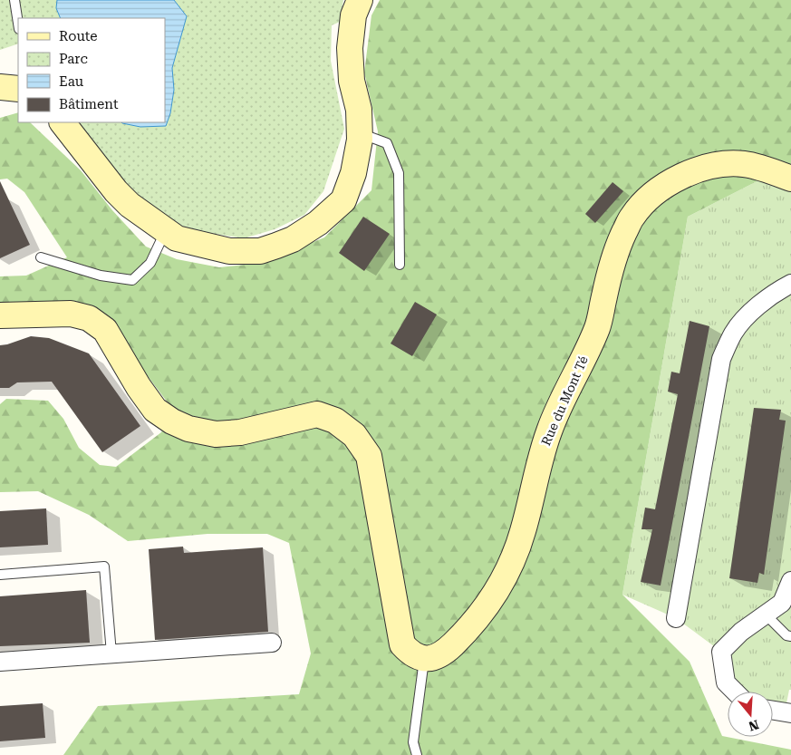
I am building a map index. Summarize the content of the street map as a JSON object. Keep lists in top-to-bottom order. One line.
{"streets":{"street":["Rue du Mont Té"]},"legend":["Route","Parc","Eau","Bâtiment"],"north":"bottom"}
